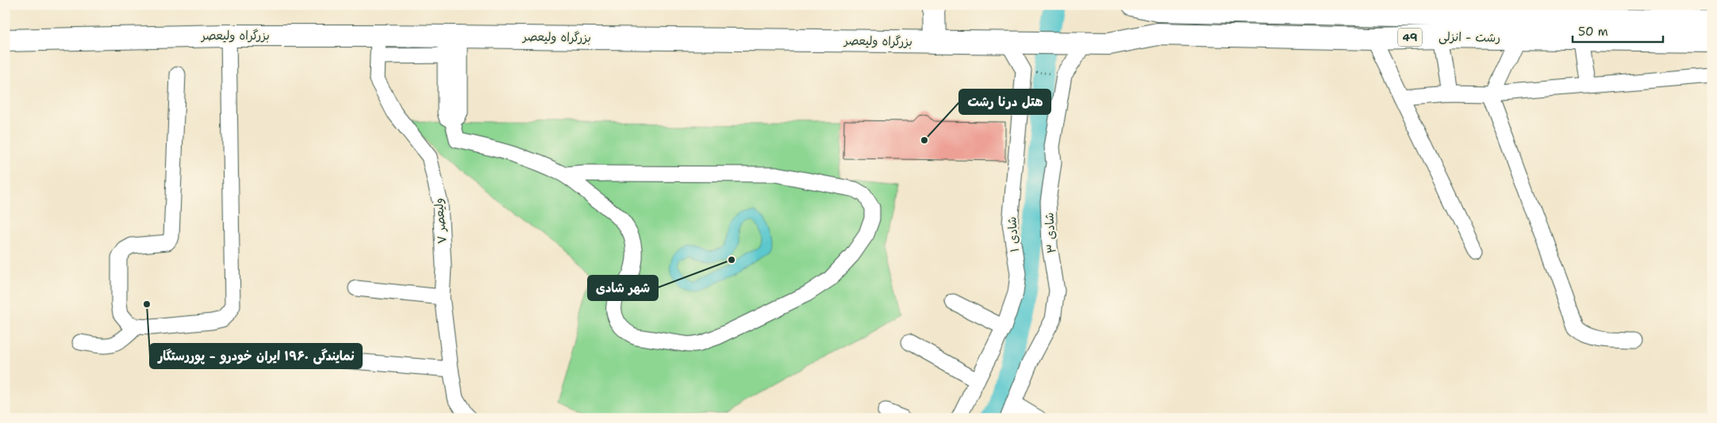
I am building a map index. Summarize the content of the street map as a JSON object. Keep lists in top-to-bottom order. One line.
{"streets":{"highway":["بزرگراه ولیعصر","49","رشت - انزلی"],"street":["ولیعصر ۷","شادی ۳","شادی ۱"]},"crossings":[["بزرگراه ولیعصر","رشت - انزلی"],["بزرگراه ولیعصر","ولیعصر ۷"],["بزرگراه ولیعصر","شادی ۳"]],"places":["هتل درنا رشت","شهر شادی","نمایندگی ۱۹۶۰ ایران خودرو - پوررستگار"],"scale_bar":"50 m"}
